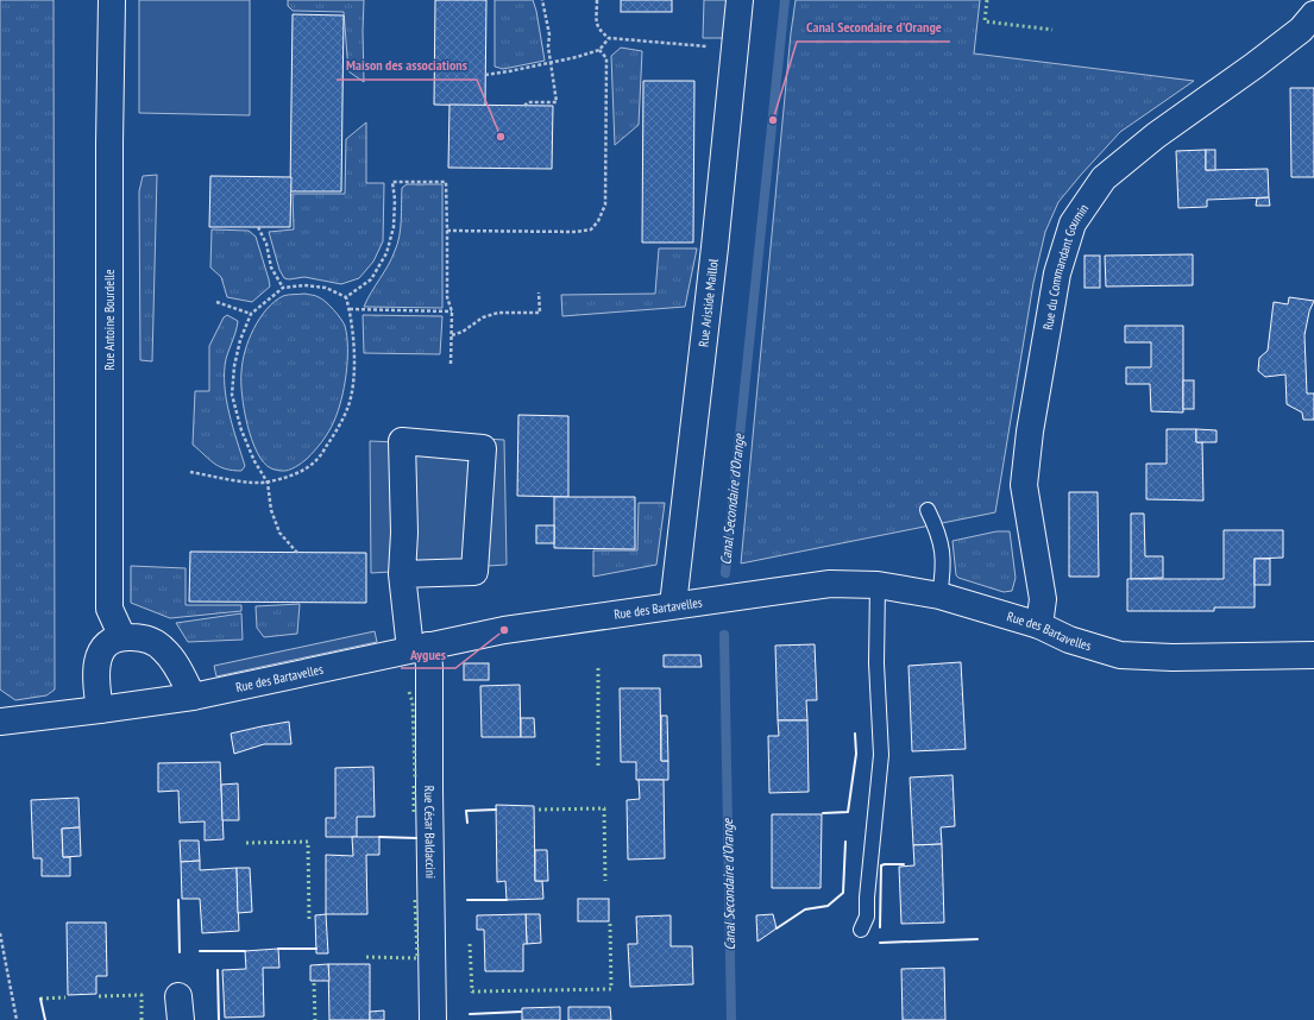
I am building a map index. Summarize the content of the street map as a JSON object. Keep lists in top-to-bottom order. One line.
{"streets":{"street":["Rue du Commandant Goumin","Rue Aristide Maillol","Rue Antoine Bourdelle","Rue des Bartavelles","Rue César Baldaccini"]},"crossings":[["Rue du Commandant Goumin","Rue des Bartavelles"],["Rue Aristide Maillol","Rue des Bartavelles"],["Rue des Bartavelles","Rue César Baldaccini"]],"water":["Canal Secondaire d'Orange"],"places":["Canal Secondaire d'Orange","Maison des associations","Aygues"]}
